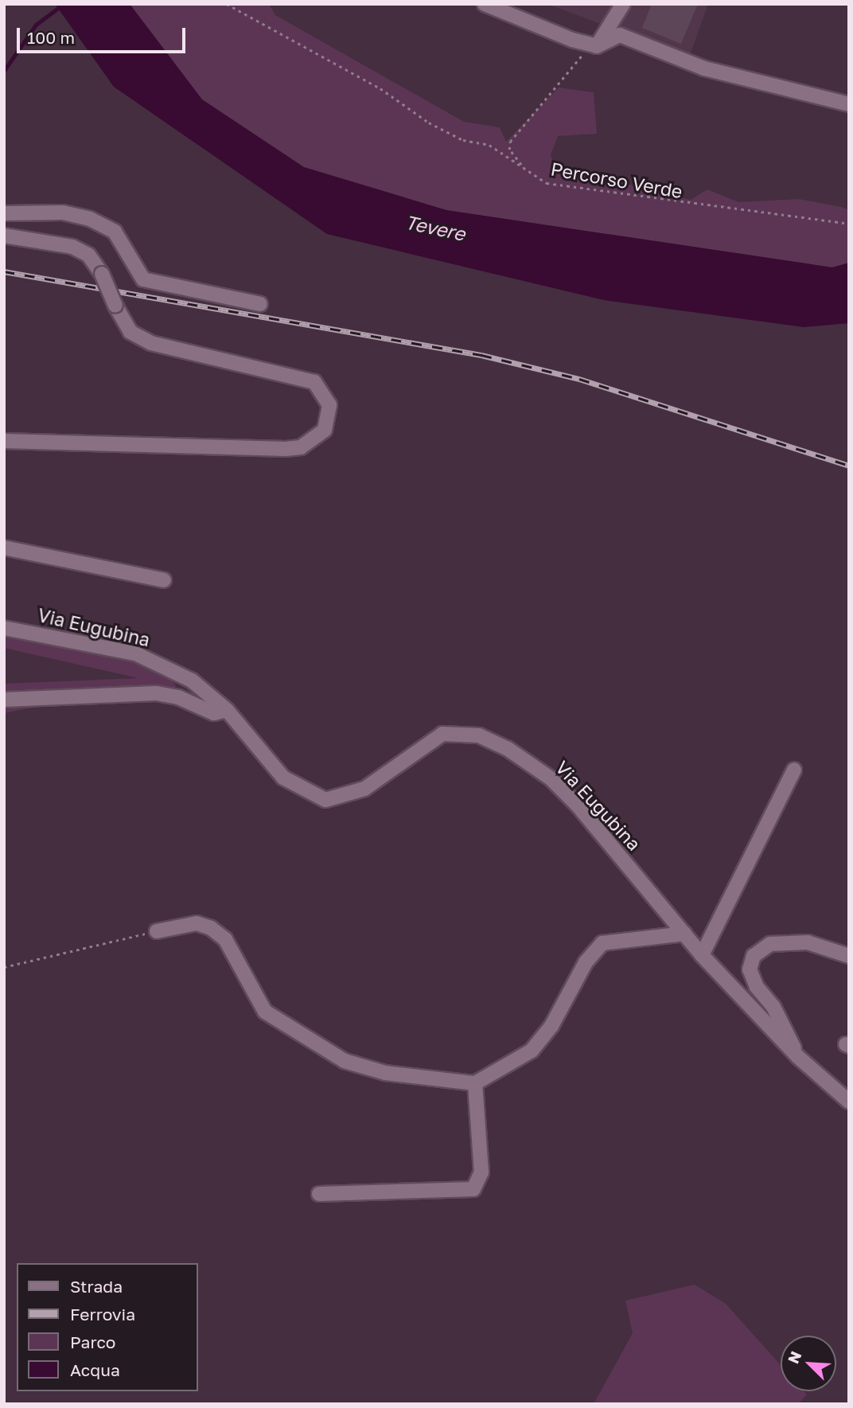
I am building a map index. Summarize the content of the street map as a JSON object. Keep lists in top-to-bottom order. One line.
{"streets":{"street":["Via Eugubina"],"path":["Percorso Verde"]},"water":["Tevere"],"legend":["Strada","Ferrovia","Parco","Acqua"],"scale_bar":"100 m","north":"top left"}
